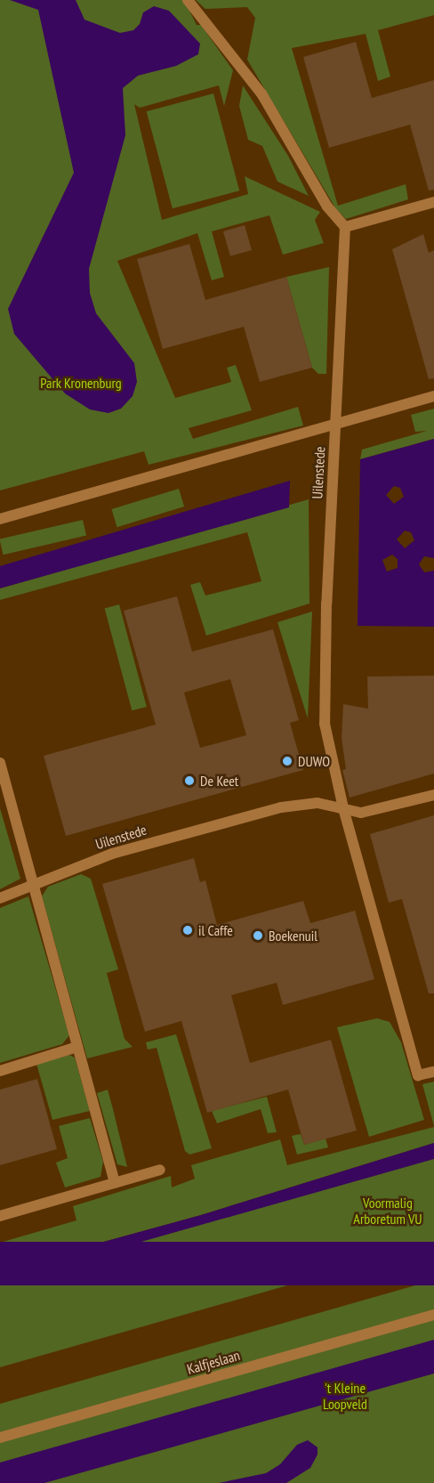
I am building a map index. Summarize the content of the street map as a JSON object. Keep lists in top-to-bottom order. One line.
{"streets":{"street":["Uilenstede","Kalfjeslaan"]},"parks":["Park Kronenburg","Voormalig Arboretum VU","'t Kleine Loopveld"],"places":["DUWO","De Keet","il Caffe","Boekenuil"]}
